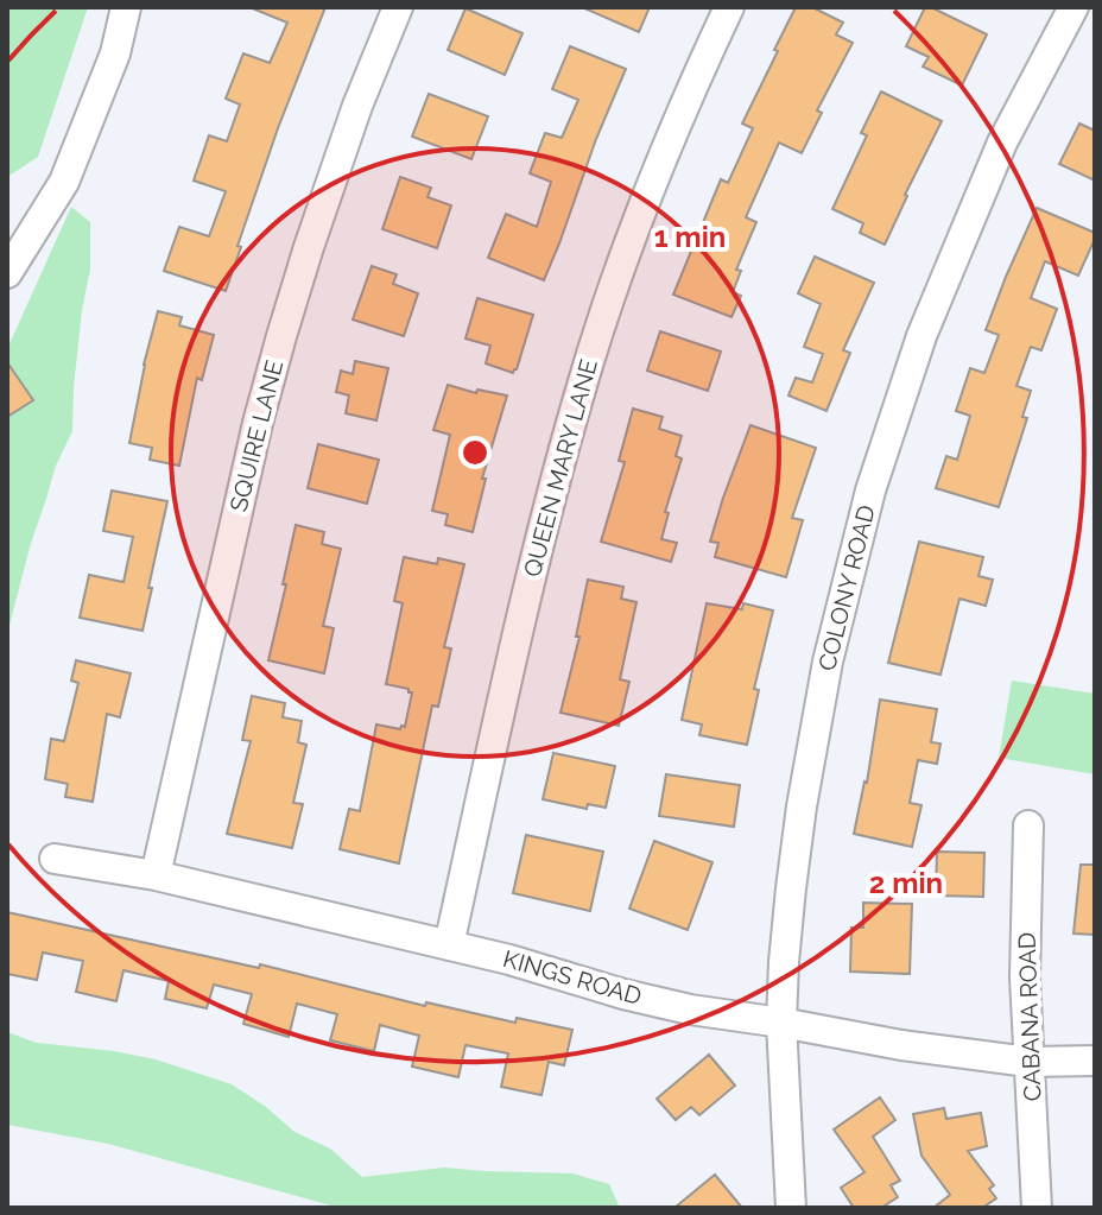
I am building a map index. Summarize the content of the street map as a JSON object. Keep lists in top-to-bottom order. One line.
{"streets":{"street":["SQUIRE LANE","QUEEN MARY LANE","COLONY ROAD","KINGS ROAD","CABANA ROAD"]},"crossings":[["SQUIRE LANE","KINGS ROAD"],["QUEEN MARY LANE","KINGS ROAD"],["COLONY ROAD","KINGS ROAD"],["KINGS ROAD","CABANA ROAD"]],"rings":["1 min","2 min"]}
